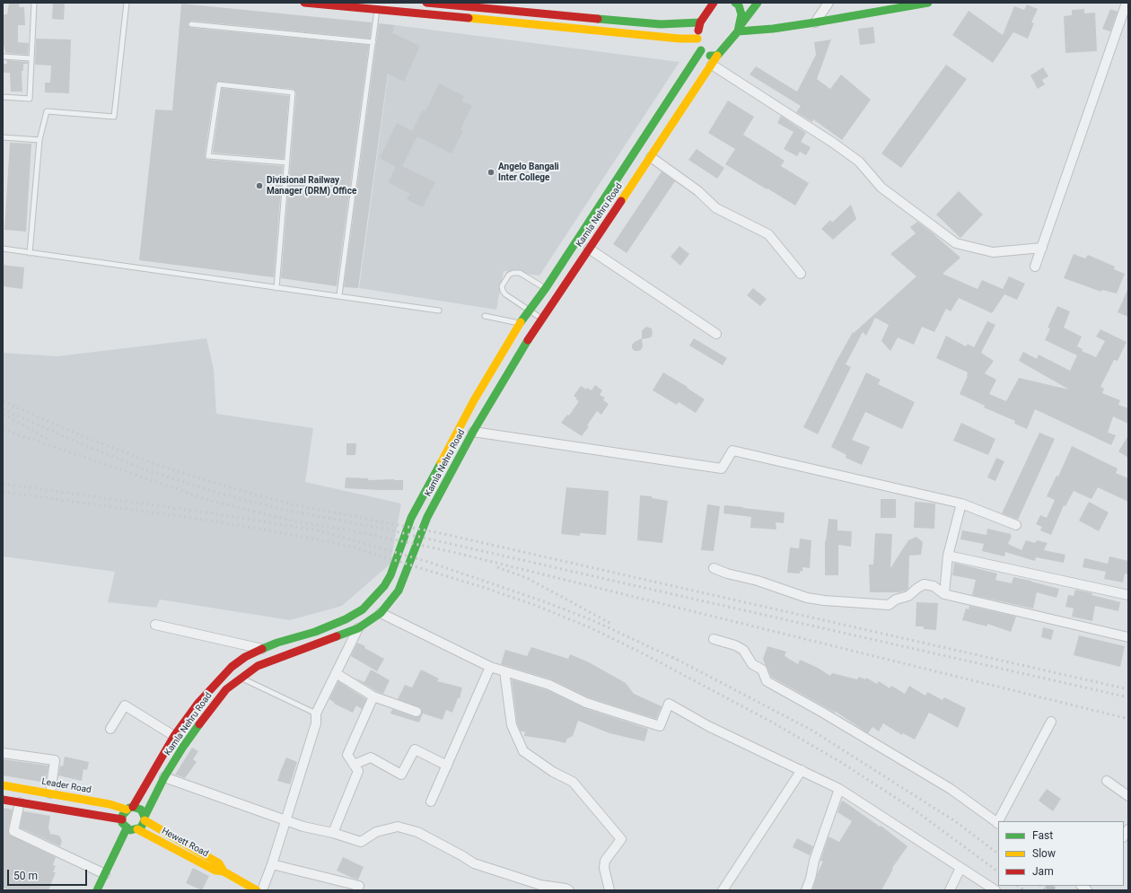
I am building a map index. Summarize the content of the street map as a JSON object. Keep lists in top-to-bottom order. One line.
{"streets":{"main road":["Kamla Nehru Road","Leader Road","Hewett Road"]},"crossings":[["Kamla Nehru Road","Leader Road"],["Kamla Nehru Road","Hewett Road"],["Leader Road","Hewett Road"]],"places":["Angelo Bangali Inter College","Divisional Railway Manager (DRM) Office"],"legend":["Fast","Slow","Jam"],"scale_bar":"50 m"}
